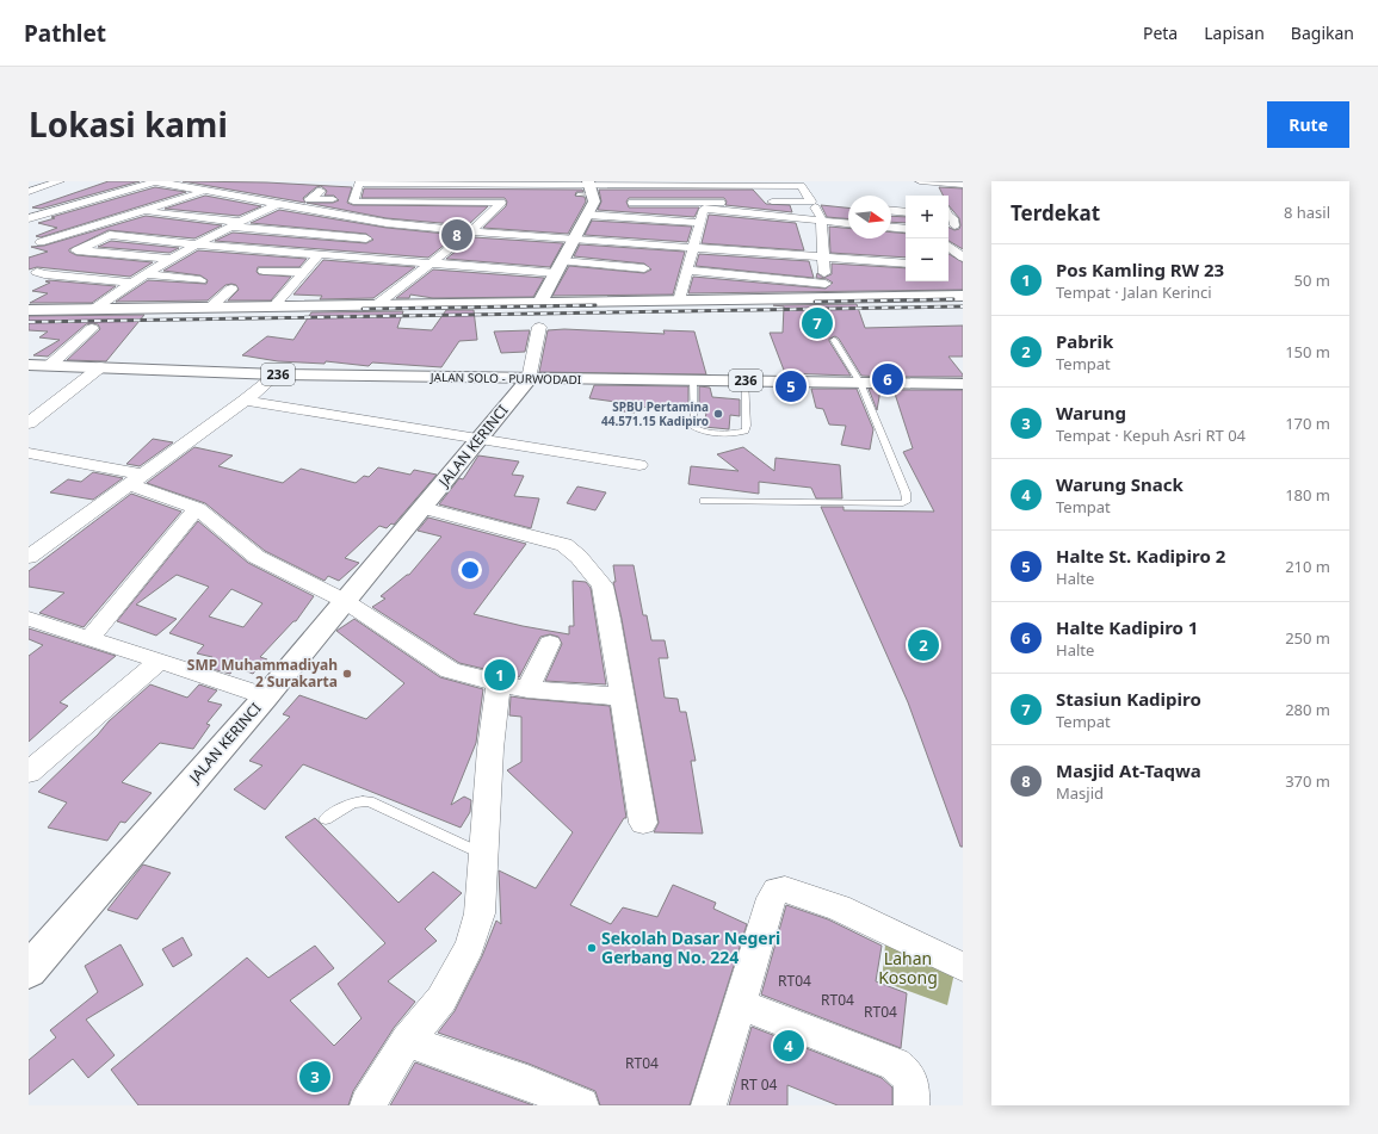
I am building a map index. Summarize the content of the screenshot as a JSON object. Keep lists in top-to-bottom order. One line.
{"streets":{"street":["236","JALAN SOLO - PURWODADI","JALAN KERINCI"]},"crossings":[["JALAN SOLO - PURWODADI","JALAN KERINCI"]],"parks":["Lahan Kosong"],"places":["SPBU Pertamina 44.571.15 Kadipiro","SMP Muhammadiyah 2 Surakarta","Sekolah Dasar Negeri Gerbang No. 224"],"house_numbers":["RT04","RT04","RT04","RT04","RT 04"],"north":"right","page":{"header":"Pathlet","nav":["Peta","Lapisan","Bagikan"],"title":"Lokasi kami","buttons":"Rute","heading":["Terdekat","8 hasil"],"map_buttons":["+","−"],"pins":["8","7","6","5","2","1","4","3"],"list":[{"mark":"1","name":"Pos Kamling RW 23","note":"Tempat · Jalan Kerinci","value":"50 m"},{"mark":"2","name":"Pabrik","note":"Tempat","value":"150 m"},{"mark":"3","name":"Warung","note":"Tempat · Kepuh Asri RT 04","value":"170 m"},{"mark":"4","name":"Warung Snack","note":"Tempat","value":"180 m"},{"mark":"5","name":"Halte St. Kadipiro 2","note":"Halte","value":"210 m"},{"mark":"6","name":"Halte Kadipiro 1","note":"Halte","value":"250 m"},{"mark":"7","name":"Stasiun Kadipiro","note":"Tempat","value":"280 m"},{"mark":"8","name":"Masjid At-Taqwa","note":"Masjid","value":"370 m"}]}}
